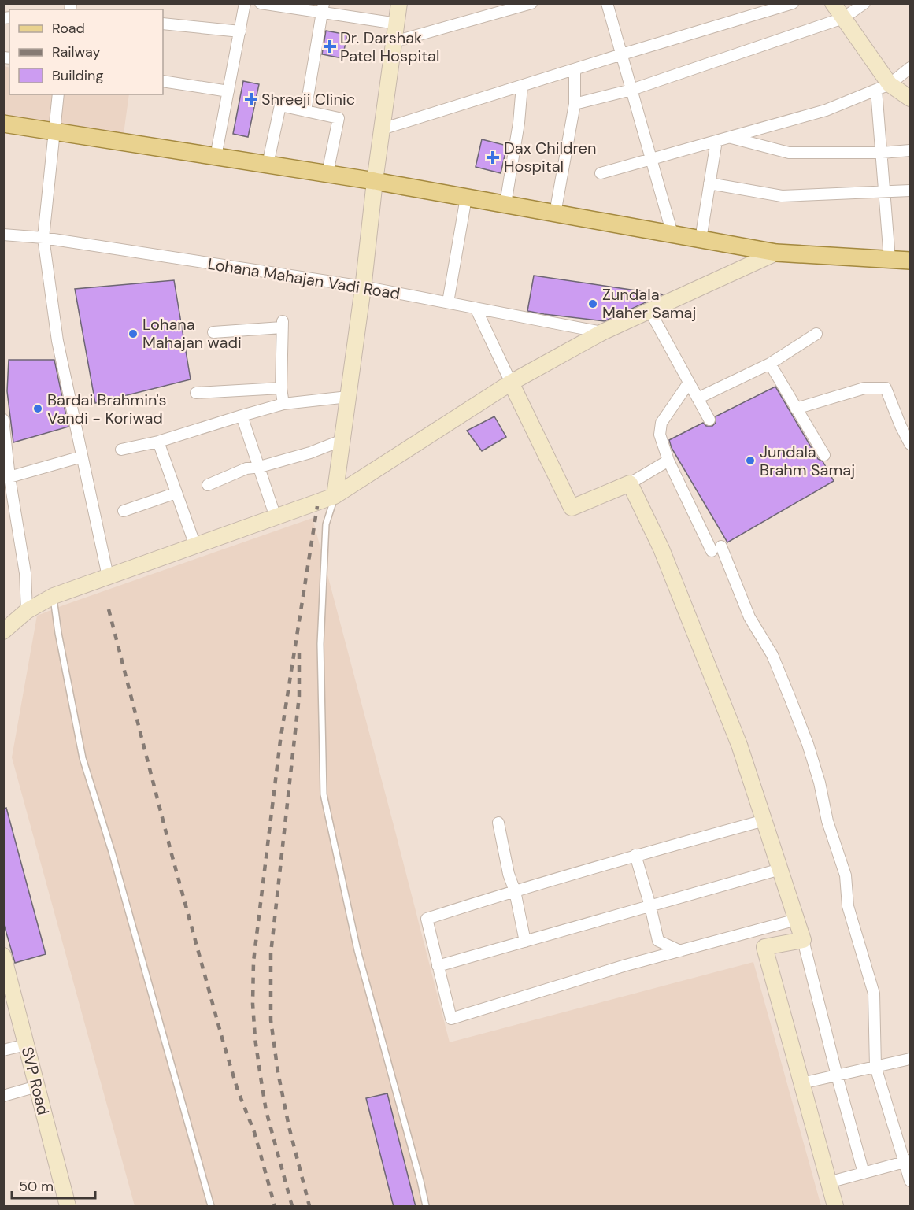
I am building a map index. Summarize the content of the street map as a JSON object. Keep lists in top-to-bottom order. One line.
{"streets":{"street":["Lohana Mahajan Vadi Road","SVP Road"]},"places":{"health":["Dr. Darshak Patel Hospital","Shreeji Clinic","Dax Children Hospital"],"other":["Zundala Maher Samaj","Lohana Mahajan wadi","Bardai Brahmin's Vandi - Koriwad","Jundala Brahm Samaj"]},"legend":["Road","Railway","Building"],"scale_bar":"50 m"}
